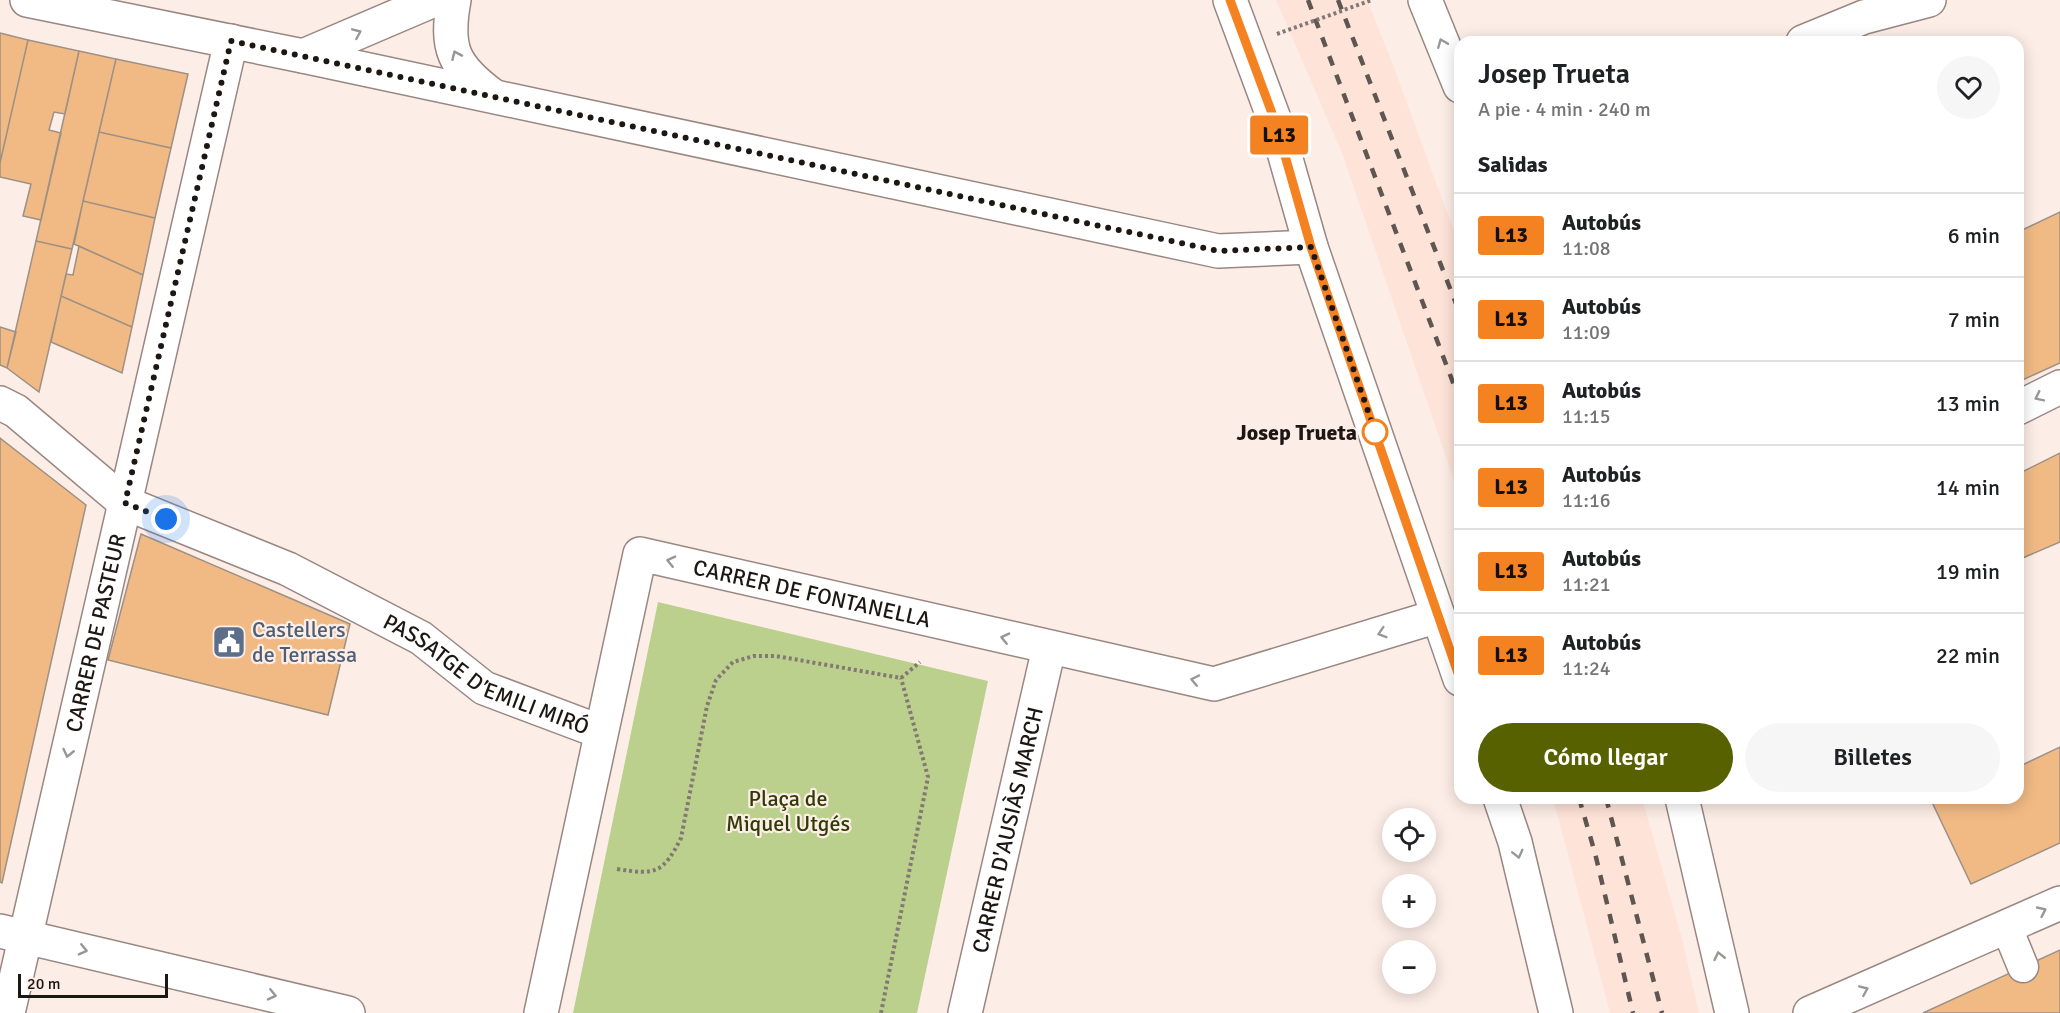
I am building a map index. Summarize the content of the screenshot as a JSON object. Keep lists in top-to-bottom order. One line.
{"streets":{"street":["CARRER DE FONTANELLA","CARRER DE PASTEUR","PASSATGE D'EMILI MIRÓ","CARRER D'AUSIÀS MARCH"]},"crossings":[["CARRER DE FONTANELLA","PASSATGE D'EMILI MIRÓ"],["CARRER DE FONTANELLA","CARRER D'AUSIÀS MARCH"],["CARRER DE PASTEUR","PASSATGE D'EMILI MIRÓ"]],"one_way":["CARRER DE FONTANELLA","CARRER DE PASTEUR"],"parks":["Plaça de Miquel Utgés"],"places":{"other":["Josep Trueta"],"public building":["Castellers de Terrassa"]},"lines":["bus line L13"],"scale_bar":"20 m","page":{"on_map":"L13","heading":[["Josep Trueta","A pie · 4 min · 240 m"],"Salidas"],"list":[{"mark":"L13","name":"Autobús","note":"11:08","value":"6 min"},{"mark":"L13","name":"Autobús","note":"11:09","value":"7 min"},{"mark":"L13","name":"Autobús","note":"11:15","value":"13 min"},{"mark":"L13","name":"Autobús","note":"11:16","value":"14 min"},{"mark":"L13","name":"Autobús","note":"11:21","value":"19 min"},{"mark":"L13","name":"Autobús","note":"11:24","value":"22 min"}],"buttons":["Cómo llegar","Billetes"],"map_buttons":["+","−"],"scale":"20 m"}}
